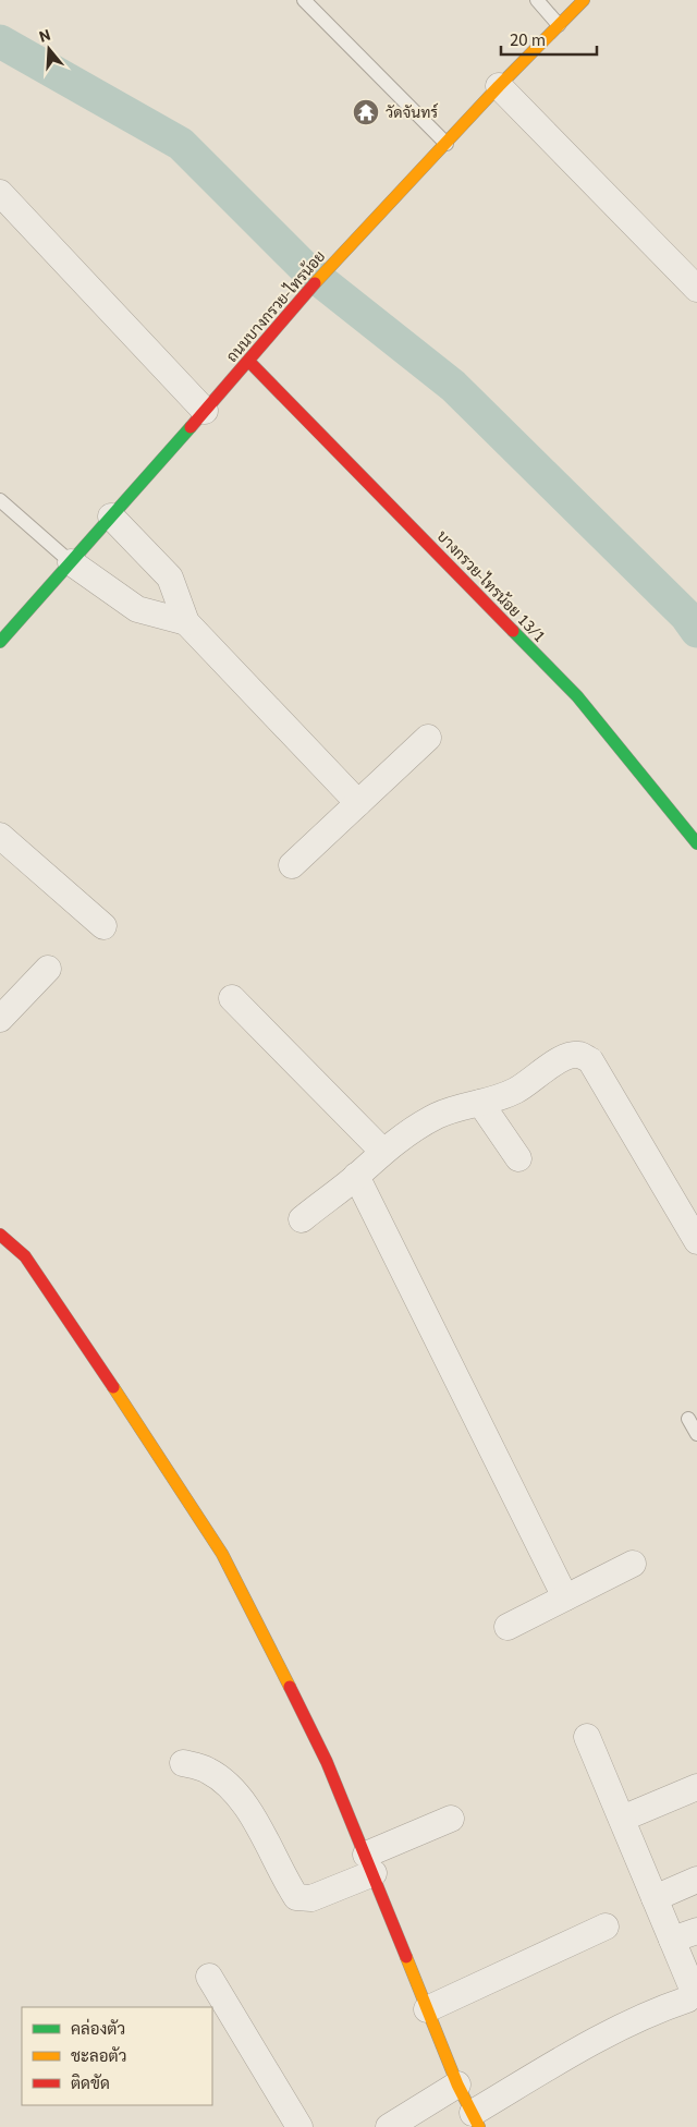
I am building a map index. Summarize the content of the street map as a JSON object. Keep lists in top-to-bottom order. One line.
{"streets":{"street":["ถนนบางกรวย-ไทรน้อย","บางกรวย-ไทรน้อย 13/1"]},"crossings":[["ถนนบางกรวย-ไทรน้อย","บางกรวย-ไทรน้อย 13/1"]],"places":{"temple":["วัดจันทร์"]},"legend":["คล่องตัว","ชะลอตัว","ติดขัด"],"scale_bar":"20 m","north":"top"}
